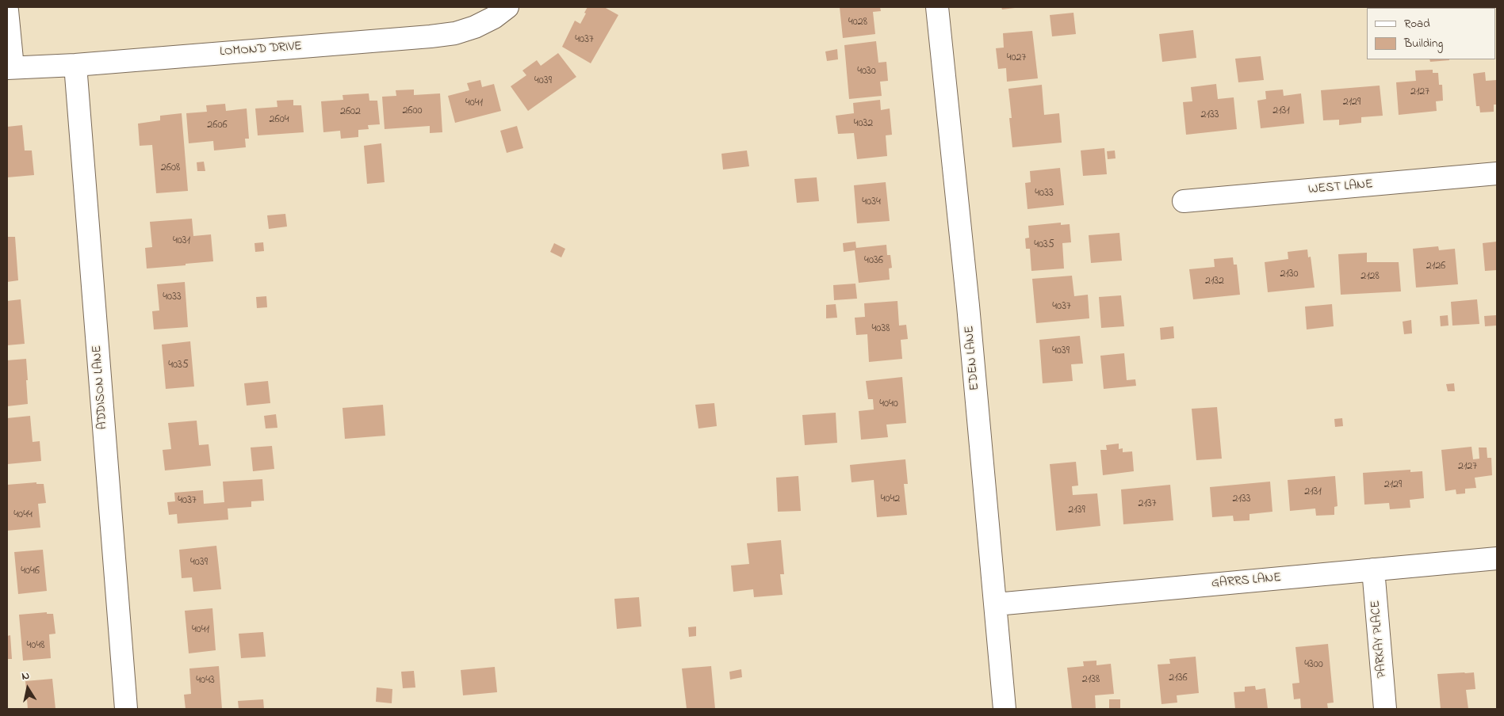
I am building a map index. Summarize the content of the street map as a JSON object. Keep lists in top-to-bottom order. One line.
{"streets":{"street":["LOMOND DRIVE","WEST LANE","EDEN LANE","ADDISON LANE","GARRS LANE","PARKAY PLACE"]},"crossings":[["LOMOND DRIVE","ADDISON LANE"],["EDEN LANE","GARRS LANE"],["GARRS LANE","PARKAY PLACE"]],"house_numbers":["4028","4037","4027","4030","4039","2127","2129","4041","2600","2131","2602","2133","2604","4032","2606","2608","4033","4034","4031","4035","4036","2126","2130","2128","2132","4033","4037","4038","4039","4035","4040","2127","2129","2131","4042","2133","4037","2137","2139","4044","4039","4046","4041","4048","4300","2136","2138","4043"],"legend":["Road","Building"],"north":"top"}
